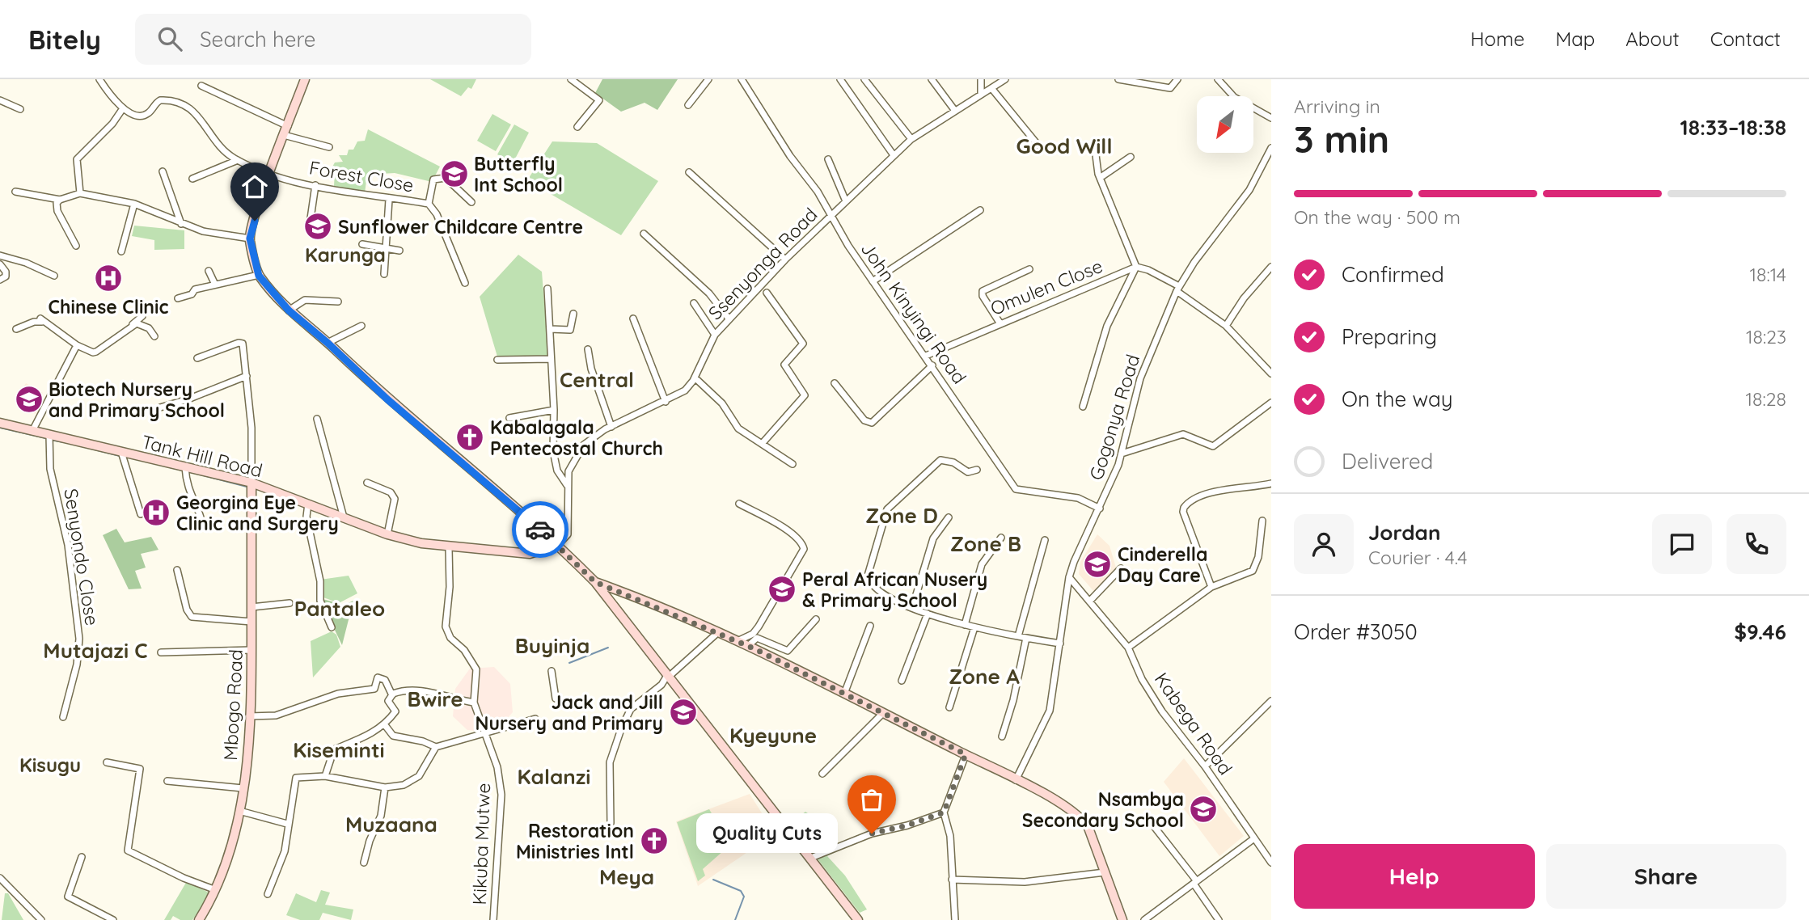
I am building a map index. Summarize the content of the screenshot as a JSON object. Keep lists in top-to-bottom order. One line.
{"streets":{"street":["Forest Close","Ssenyonga Road","Omulen Close","John Kinyingi Road","Gogonya Road","Tank Hill Road","Senyondo Close","Mbogo Road","Kabega Road","Kikuba Mutwe"]},"crossings":[["Ssenyonga Road","John Kinyingi Road"],["Ssenyonga Road","Tank Hill Road"],["Omulen Close","John Kinyingi Road"],["John Kinyingi Road","Gogonya Road"],["Gogonya Road","Kabega Road"],["Tank Hill Road","Senyondo Close"],["Tank Hill Road","Mbogo Road"],["Tank Hill Road","Kikuba Mutwe"]],"districts":["Good Will","Karunga","Central","Zone D","Zone B","Pantaleo","Buyinja","Mutajazi C","Zone A","Bwire","Kyeyune","Kiseminti","Kisugu","Kalanzi","Muzaana","Meya"],"places":{"school or university":["Butterfly Int School","Sunflower Childcare Centre","Biotech Nursery and Primary School","Cinderella Day Care","Peral African Nusery & Primary School","Jack and Jill Nursery and Primary","Nsambya Secondary School"],"hospital":["Chinese Clinic","Georgina Eye Clinic and Surgery"],"church":["Kabalagala Pentecostal Church","Restoration Ministries Intl"],"other":["Quality Cuts"]},"north":"bottom left","page":{"header":"Bitely","search":"Search here","nav":["Home","Map","About","Contact"],"heading":["3 min","Arriving in","18:33–18:38"],"panel":["Jordan","Courier · 4.4","Order #3050","$9.46"],"bar":"On the way · 500 m","list":[["Confirmed","18:14"],["Preparing","18:23"],["On the way","18:28"],"Delivered"],"bubble":"Quality Cuts","buttons":["Help","Share"]}}
